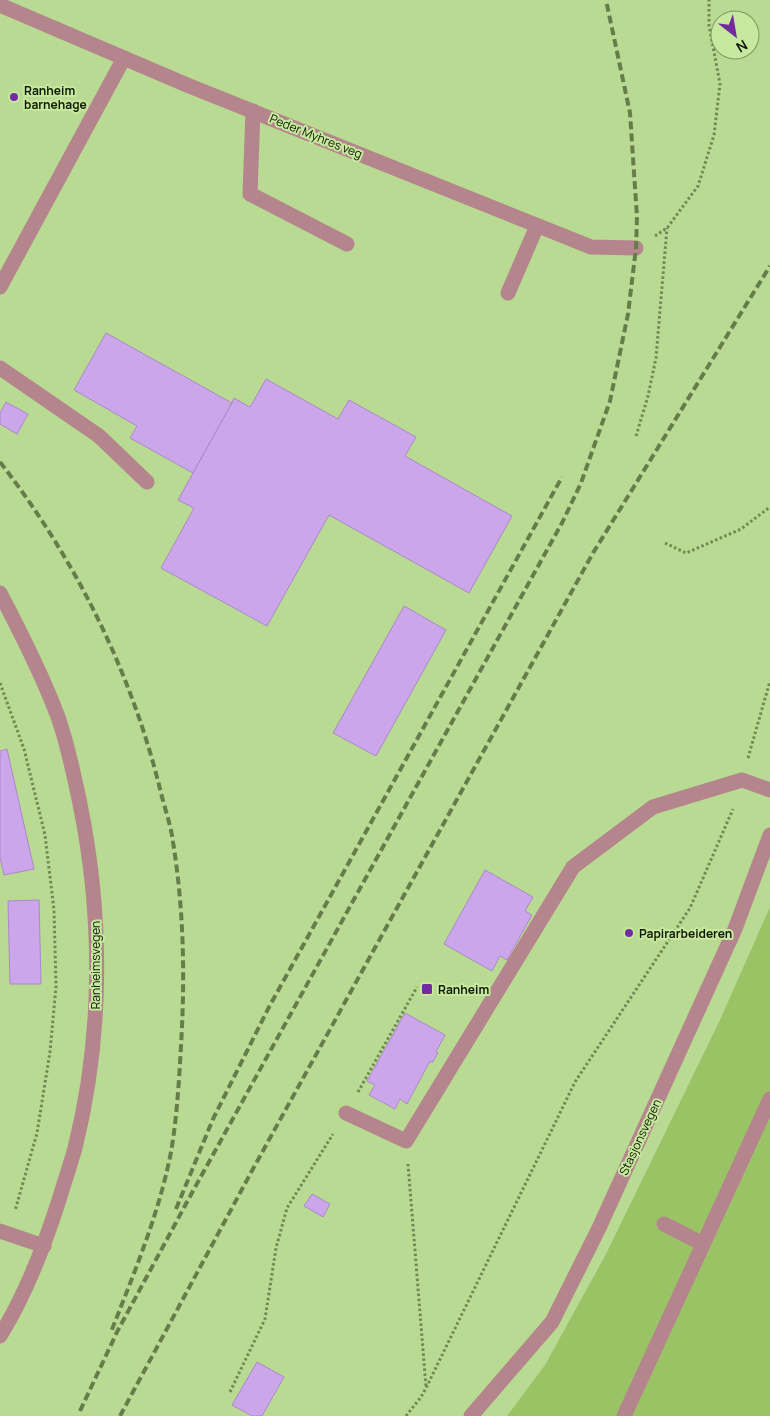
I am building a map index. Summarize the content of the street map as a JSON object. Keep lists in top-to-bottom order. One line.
{"streets":{"street":["Peder Myhres veg","Ranheimsvegen","Stasjonsvegen"]},"places":{"other":["Ranheim barnehage","Papirarbeideren"],"transit":["Ranheim"]},"north":"bottom right"}
